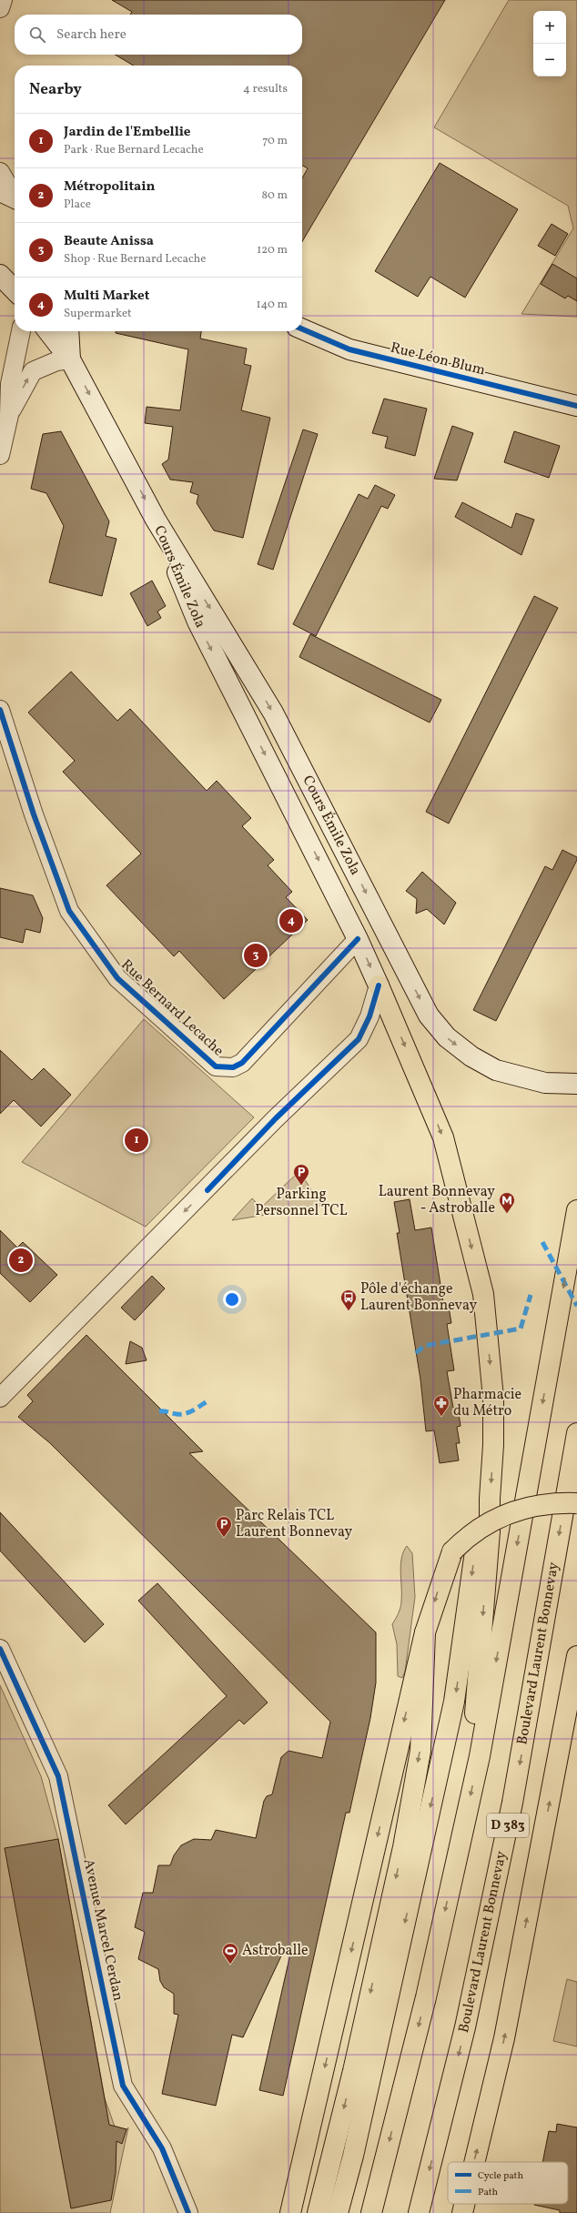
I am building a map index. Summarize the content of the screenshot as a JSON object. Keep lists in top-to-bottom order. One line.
{"streets":{"main road":["Rue Léon Blum","Cours Émile Zola","Boulevard Laurent Bonnevay","D 383"],"street":["Rue Bernard Lecache","Avenue Marcel Cerdan"]},"crossings":[["Cours Émile Zola","Rue Bernard Lecache"]],"one_way":["Cours Émile Zola"],"places":{"parking":["Parking Personnel TCL","Parc Relais TCL Laurent Bonnevay"],"metro station":["Laurent Bonnevay - Astroballe"],"bus stop":["Pôle d'échange Laurent Bonnevay"],"pharmacy":["Pharmacie du Métro"],"sports":["Astroballe"]},"legend":["Cycle path","Path"],"page":{"map_buttons":["+","−"],"search":"Search here","heading":["Nearby","4 results"],"list":[{"mark":"1","name":"Jardin de l'Embellie","note":"Park · Rue Bernard Lecache","value":"70 m"},{"mark":"2","name":"Métropolitain","note":"Place","value":"80 m"},{"mark":"3","name":"Beaute Anissa","note":"Shop · Rue Bernard Lecache","value":"120 m"},{"mark":"4","name":"Multi Market","note":"Supermarket","value":"140 m"}],"pins":["4","3","1","2"]}}
